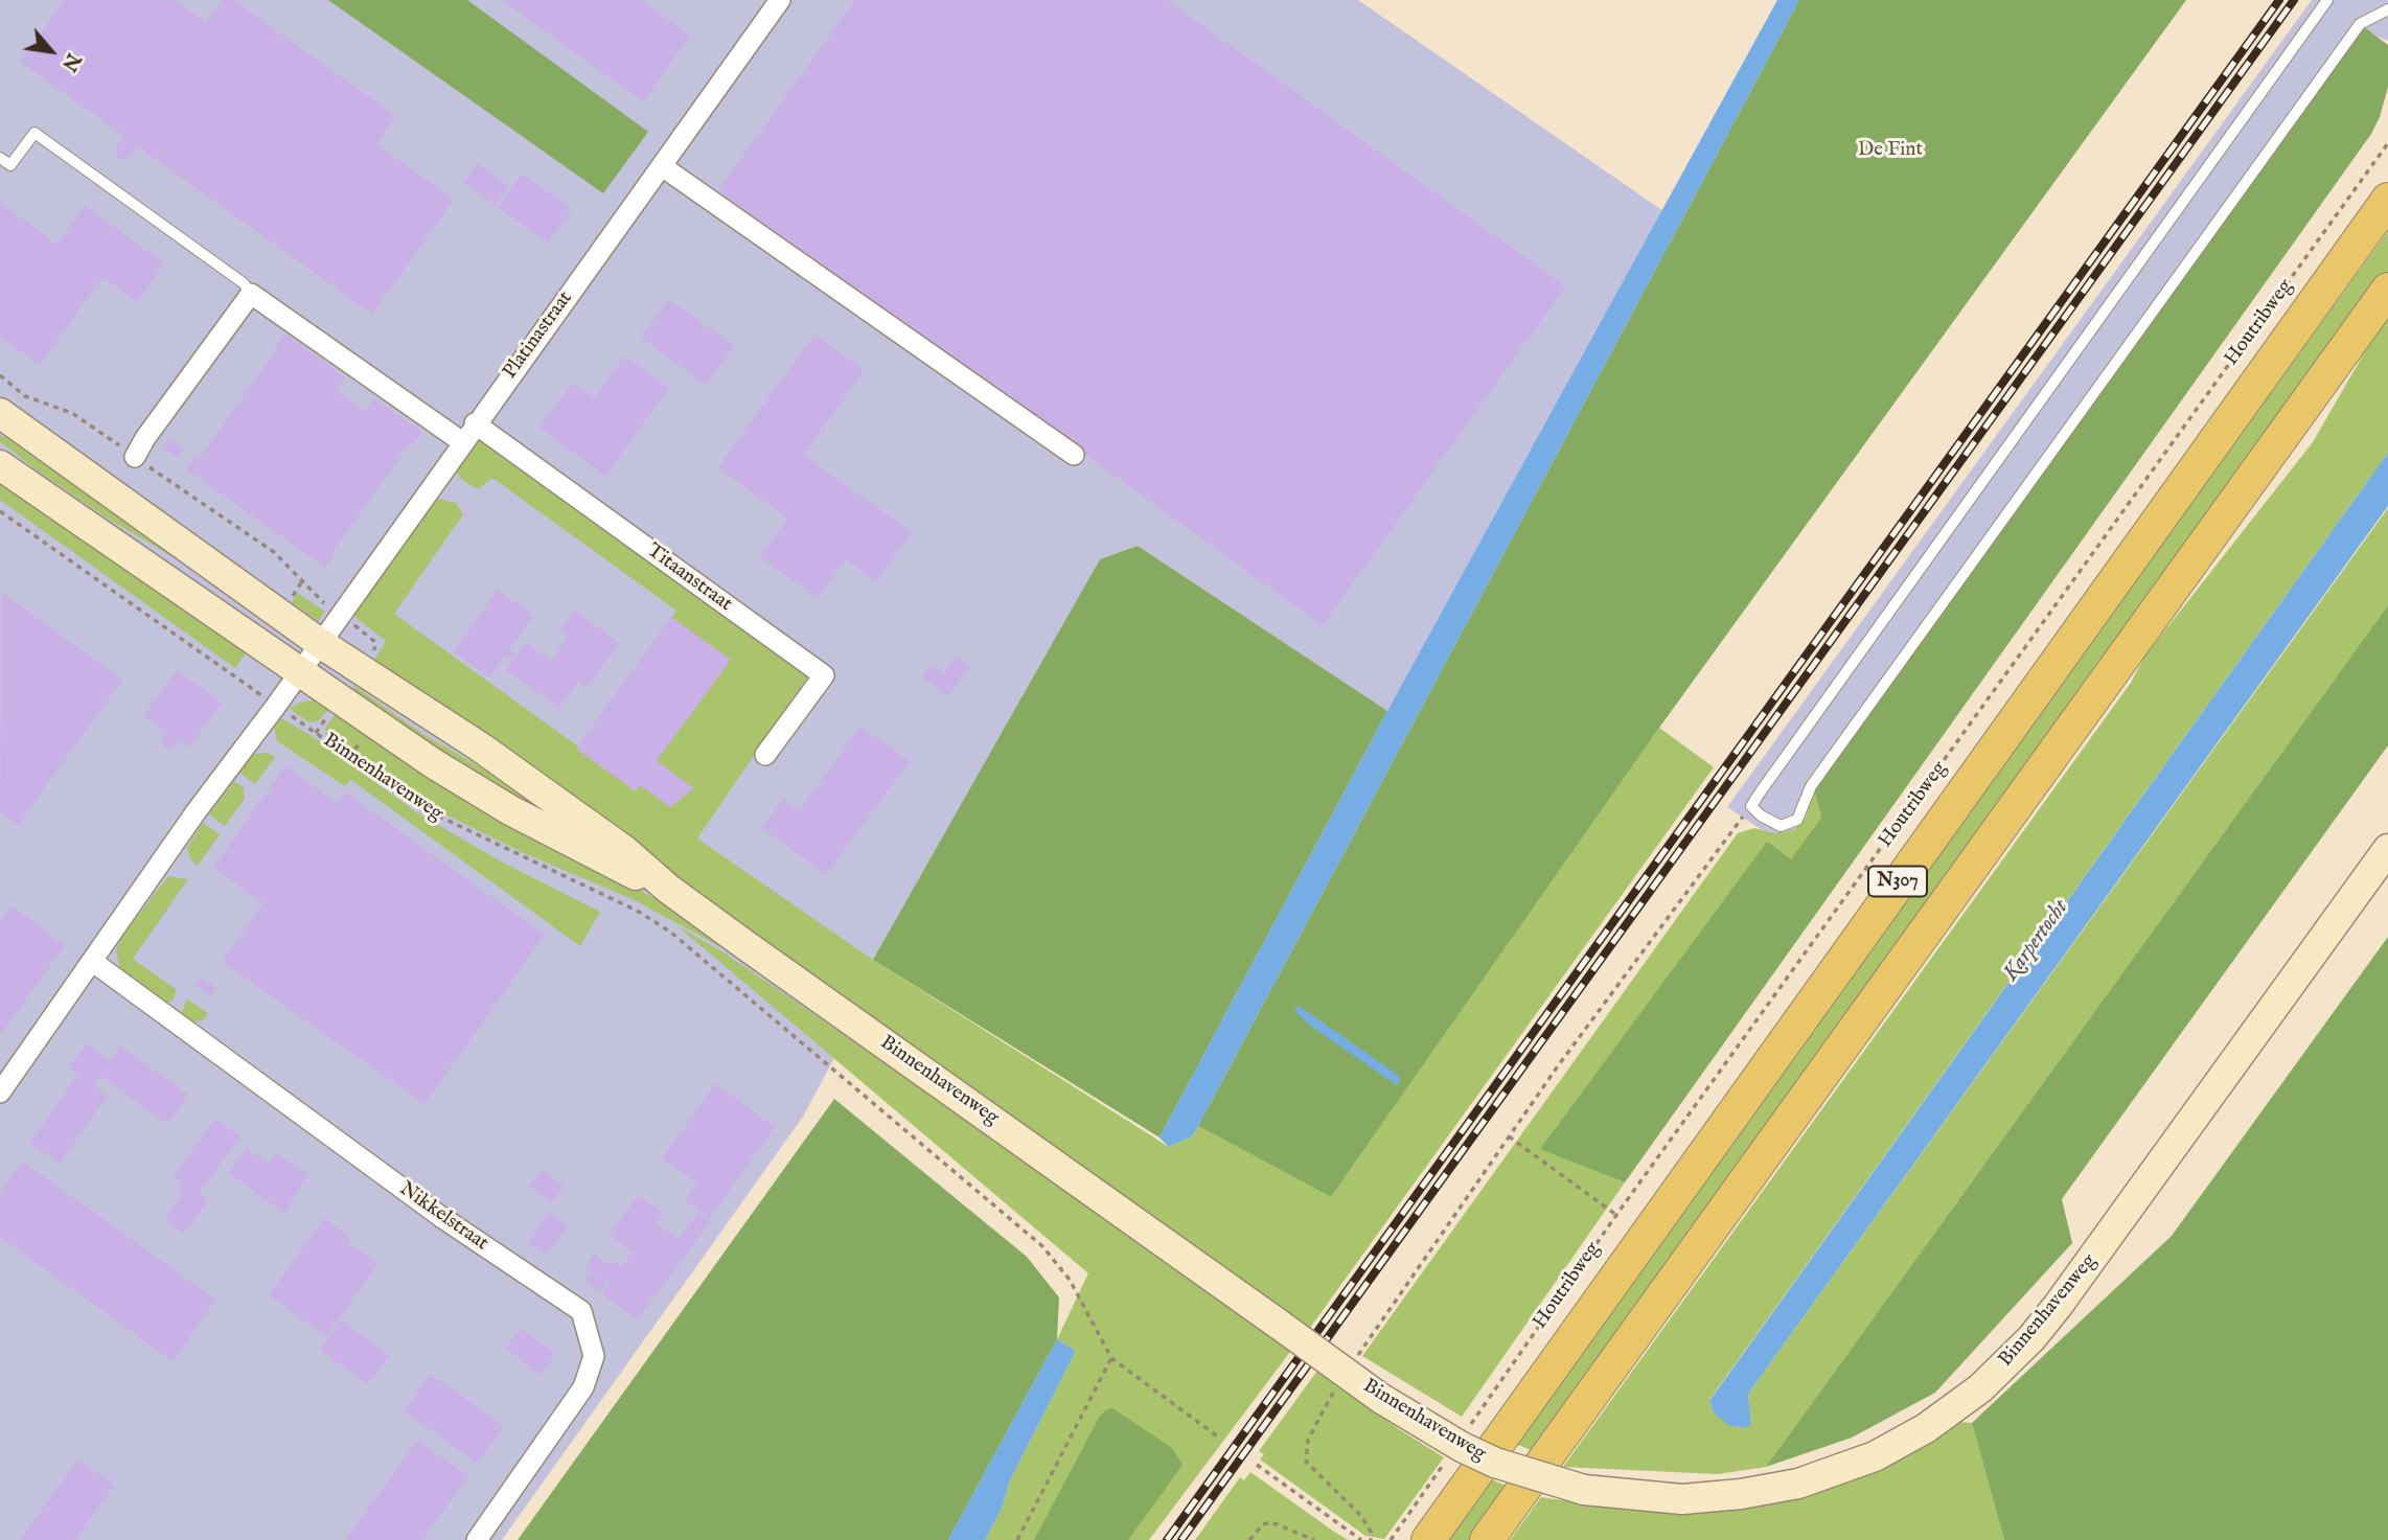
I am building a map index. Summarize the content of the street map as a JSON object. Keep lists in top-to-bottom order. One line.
{"streets":{"main road":["Houtribweg","Binnenhavenweg","N307"],"street":["Platinastraat","Titaanstraat","Nikkelstraat"]},"crossings":[["Platinastraat","Titaanstraat"],["Platinastraat","Binnenhavenweg"]],"water":["Karpertocht"],"parks":["De Fint"],"north":"bottom right"}
